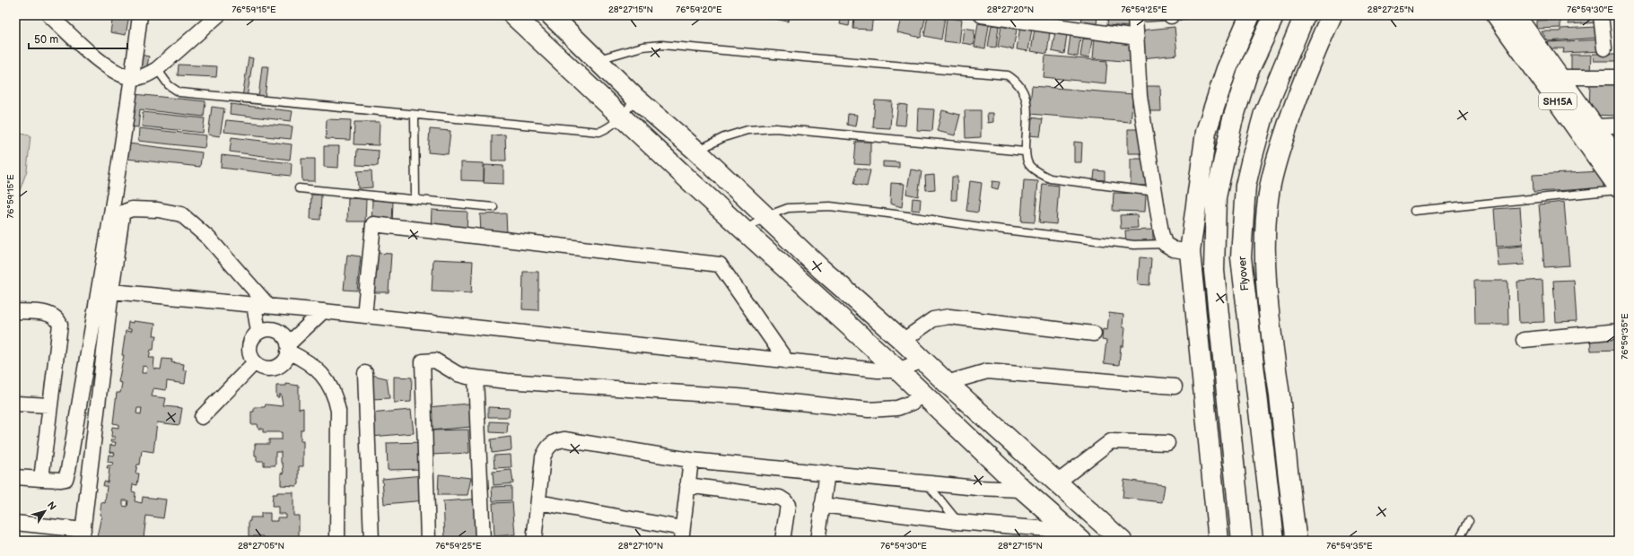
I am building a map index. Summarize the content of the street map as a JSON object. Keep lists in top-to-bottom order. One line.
{"streets":{"street":["SH15A","Flyover"]},"scale_bar":"50 m","north":"top right","coordinates":["76°59'15\"E","28°27'15\"N","76°59'20\"E","28°27'20\"N","76°59'25\"E","28°27'25\"N","76°59'30\"E","76°59'35\"E","28°27'05\"N","28°27'10\"N"]}
